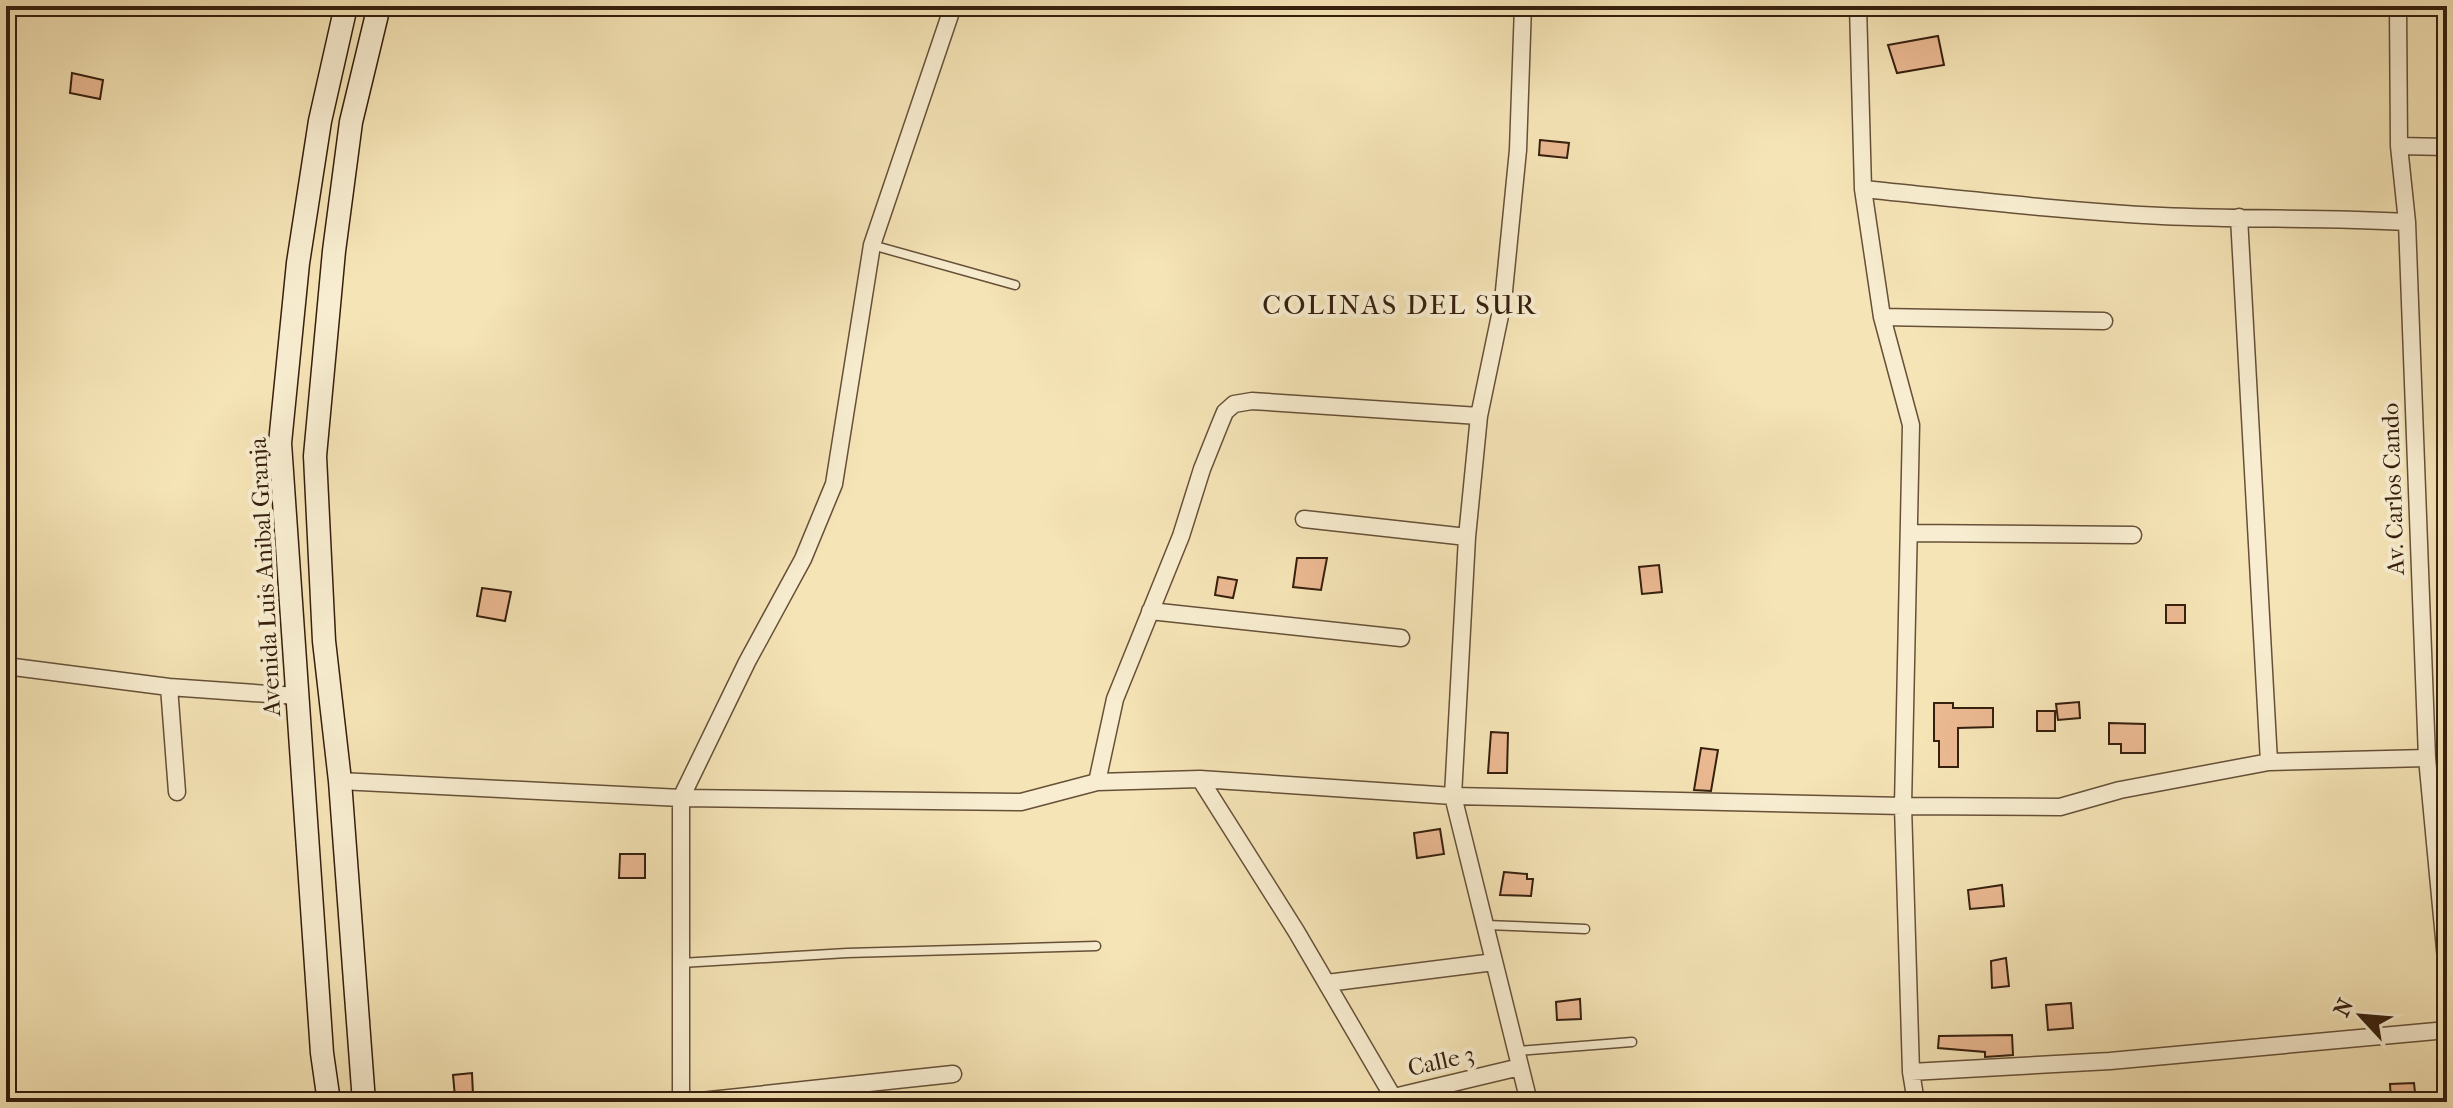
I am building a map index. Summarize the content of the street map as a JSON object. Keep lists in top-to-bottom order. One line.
{"streets":{"main road":["Avenida Luis Anibal Granja"],"street":["Av. Carlos Cando","Calle 3"]},"districts":["COLINAS DEL SUR"],"north":"top left"}
